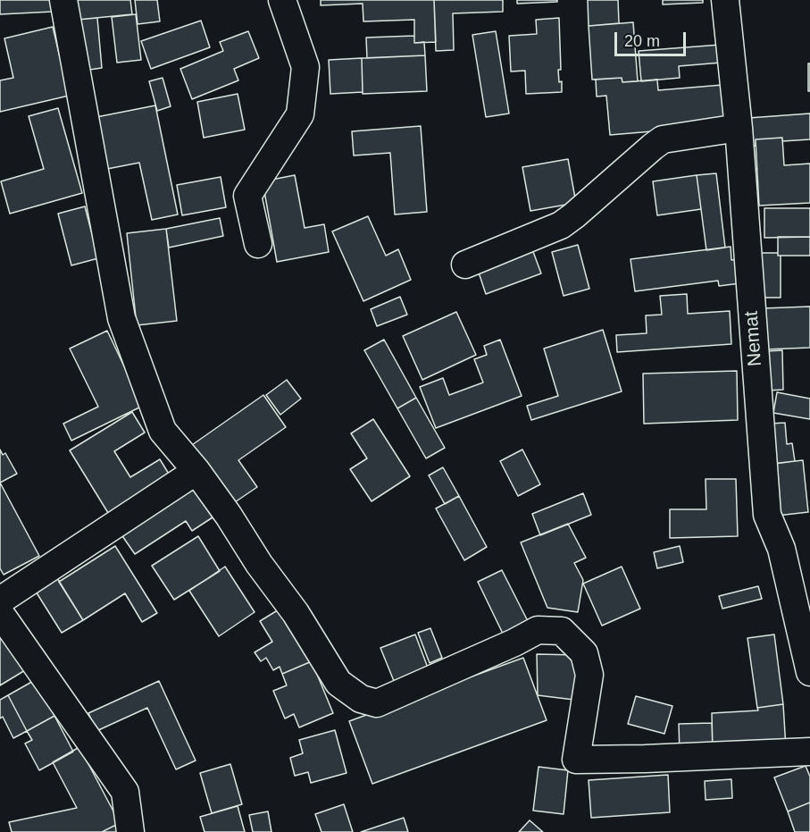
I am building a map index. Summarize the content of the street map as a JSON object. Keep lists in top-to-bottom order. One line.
{"streets":{"street":["Nemat"]},"scale_bar":"20 m"}
